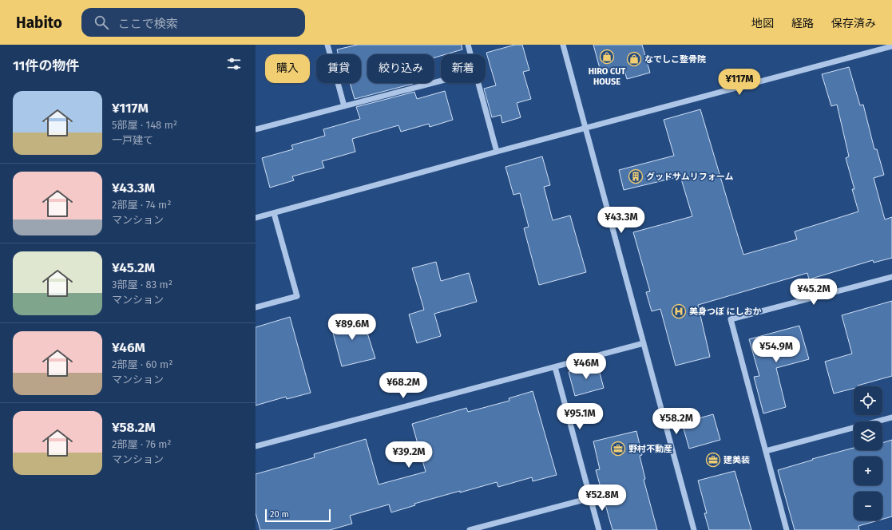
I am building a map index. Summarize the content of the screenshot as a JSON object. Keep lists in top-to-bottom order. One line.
{"places":{"shop":["HIRO CUT HOUSE","なでしこ整骨院"],"building":["グッドサムリフォーム"],"hospital":["美身つぼ にしおか"],"office":["野村不動産","建美装"]},"scale_bar":"20 m","page":{"header":"Habito","search":"ここで検索","nav":["地図","経路","保存済み"],"heading":"11件の物件","chip":["購入","賃貸","絞り込み","新着"],"price":["¥117M","¥43.3M","¥45.2M","¥89.6M","¥54.9M","¥46M","¥68.2M","¥95.1M","¥58.2M","¥39.2M","¥52.8M"],"list":[{"name":"¥117M","note":"5部屋 · 148 m² · 一戸建て"},{"name":"¥43.3M","note":"2部屋 · 74 m² · マンション"},{"name":"¥45.2M","note":"3部屋 · 83 m² · マンション"},{"name":"¥46M","note":"2部屋 · 60 m² · マンション"},{"name":"¥58.2M","note":"2部屋 · 76 m² · マンション"}],"map_buttons":["+","−"],"scale":"20 m"}}
